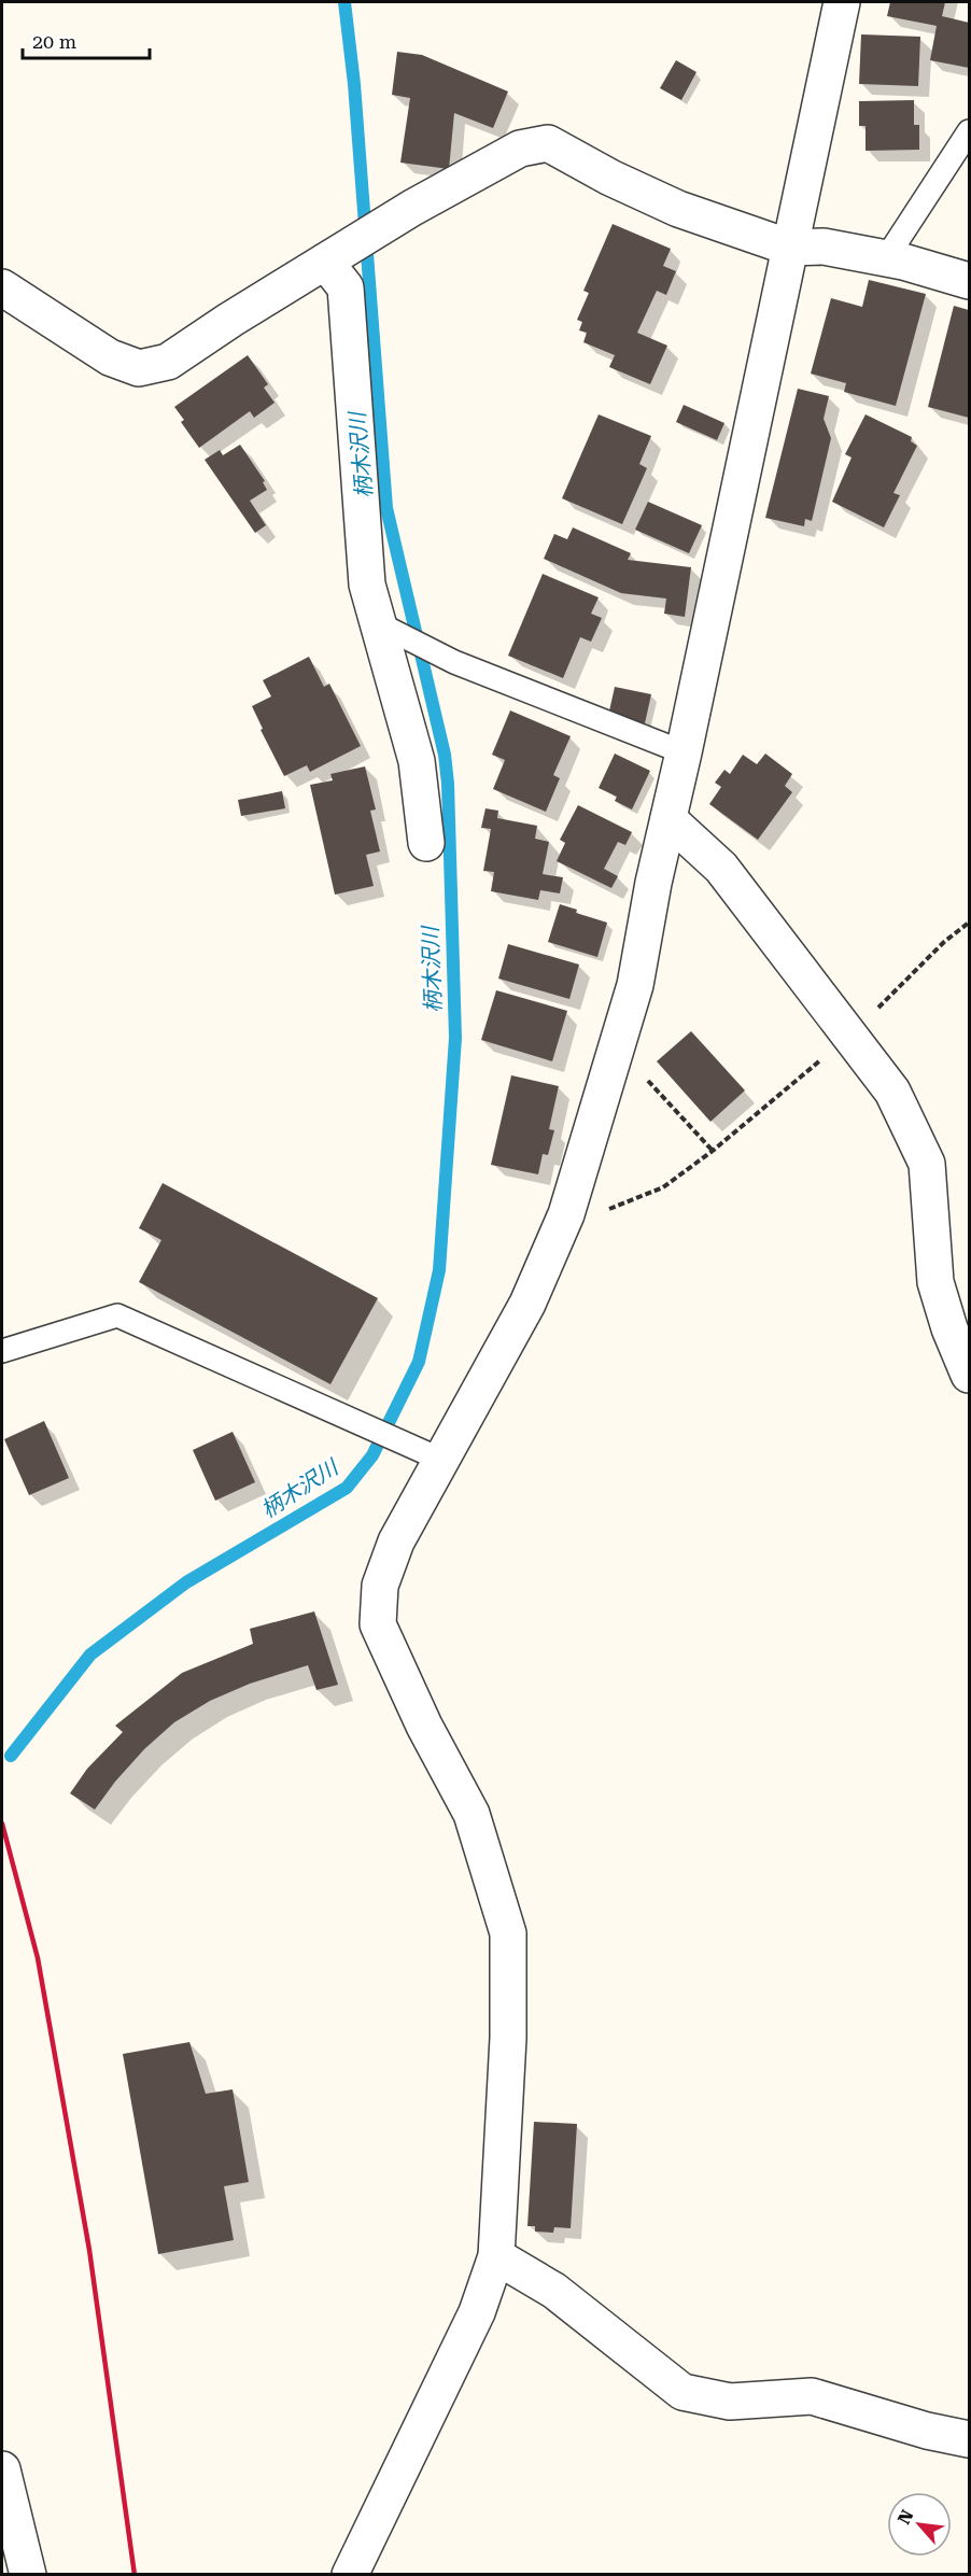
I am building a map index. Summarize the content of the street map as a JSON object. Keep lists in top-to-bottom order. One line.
{"water":["柄木沢川"],"scale_bar":"20 m","north":"top left"}
